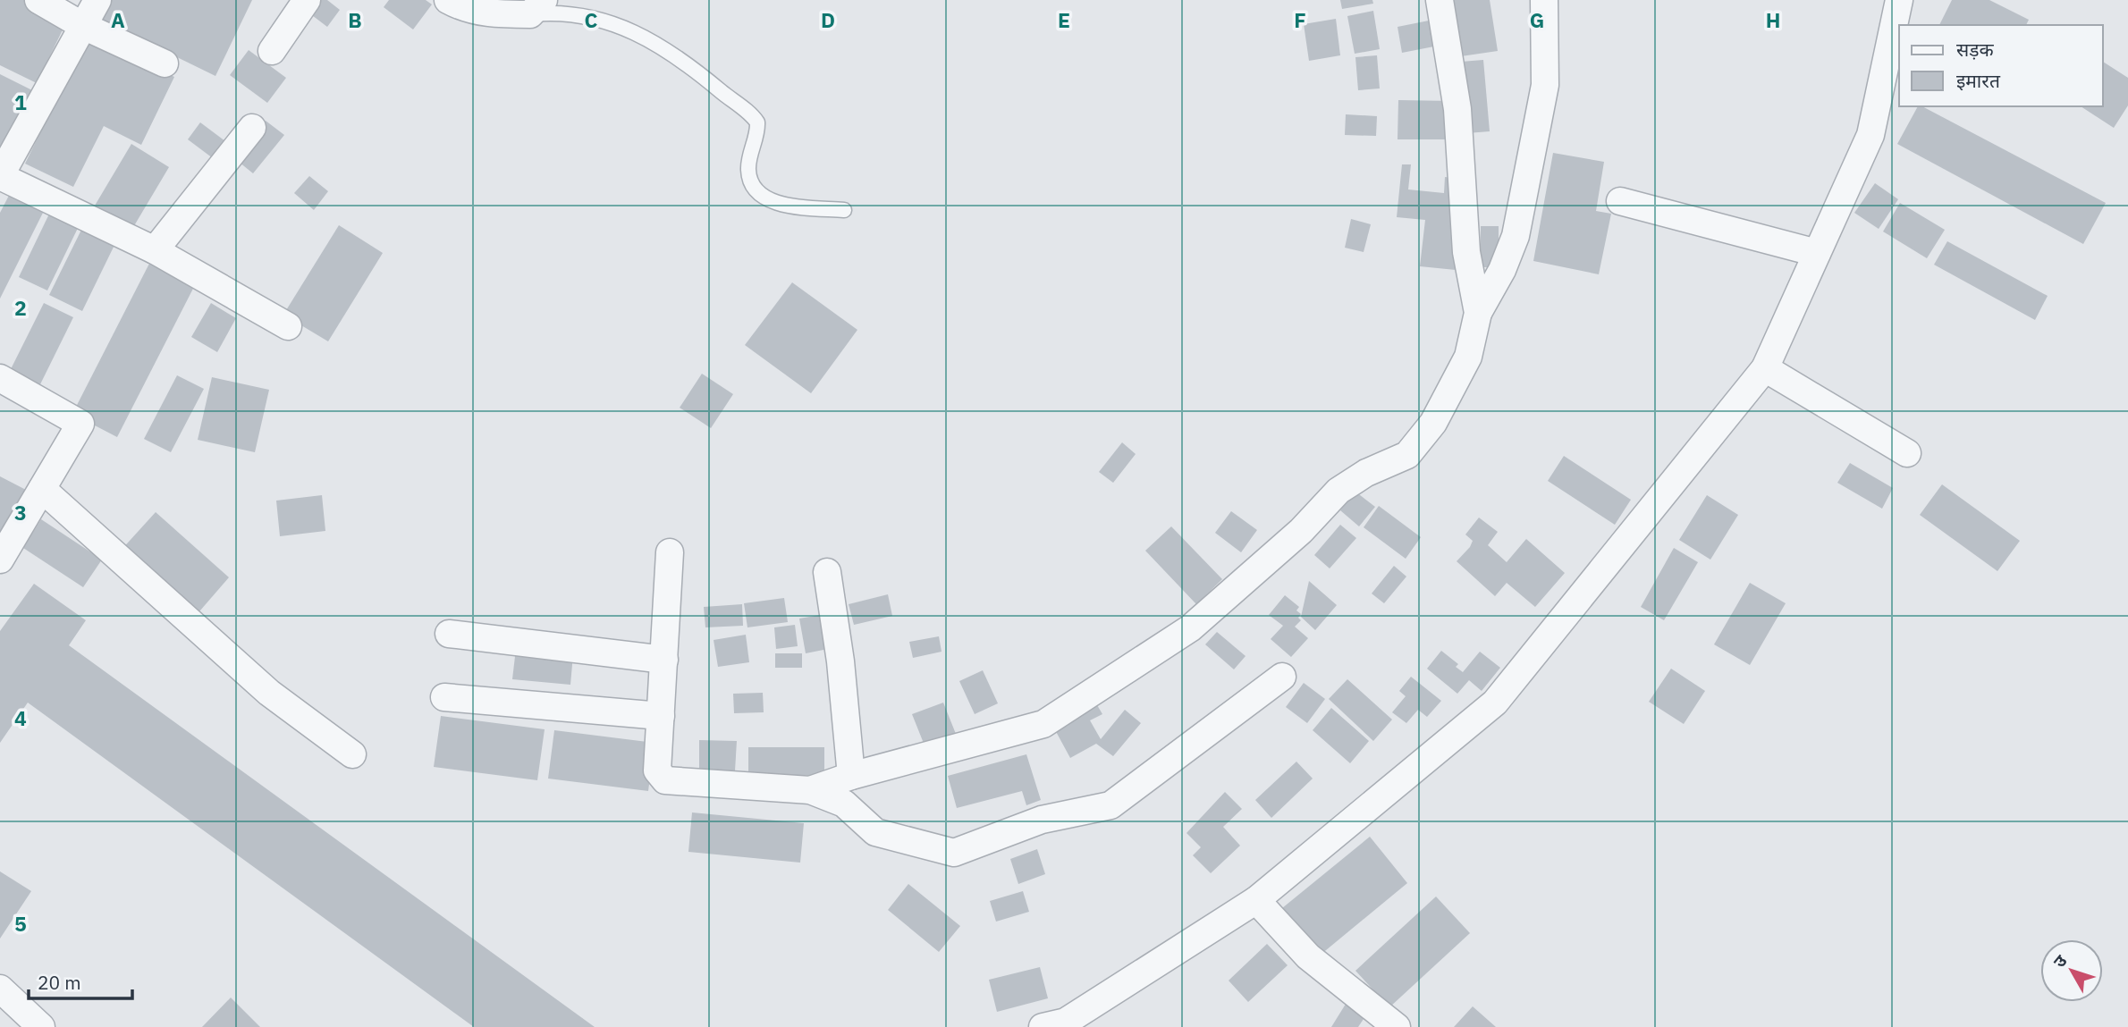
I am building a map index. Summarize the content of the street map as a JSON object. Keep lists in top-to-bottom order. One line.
{"legend":["सड़क","इमारत"],"scale_bar":"20 m","north":"top left","grid":{"columns":["A","B","C","D","E","F","G","H"],"rows":["1","2","3","4","5"]}}
